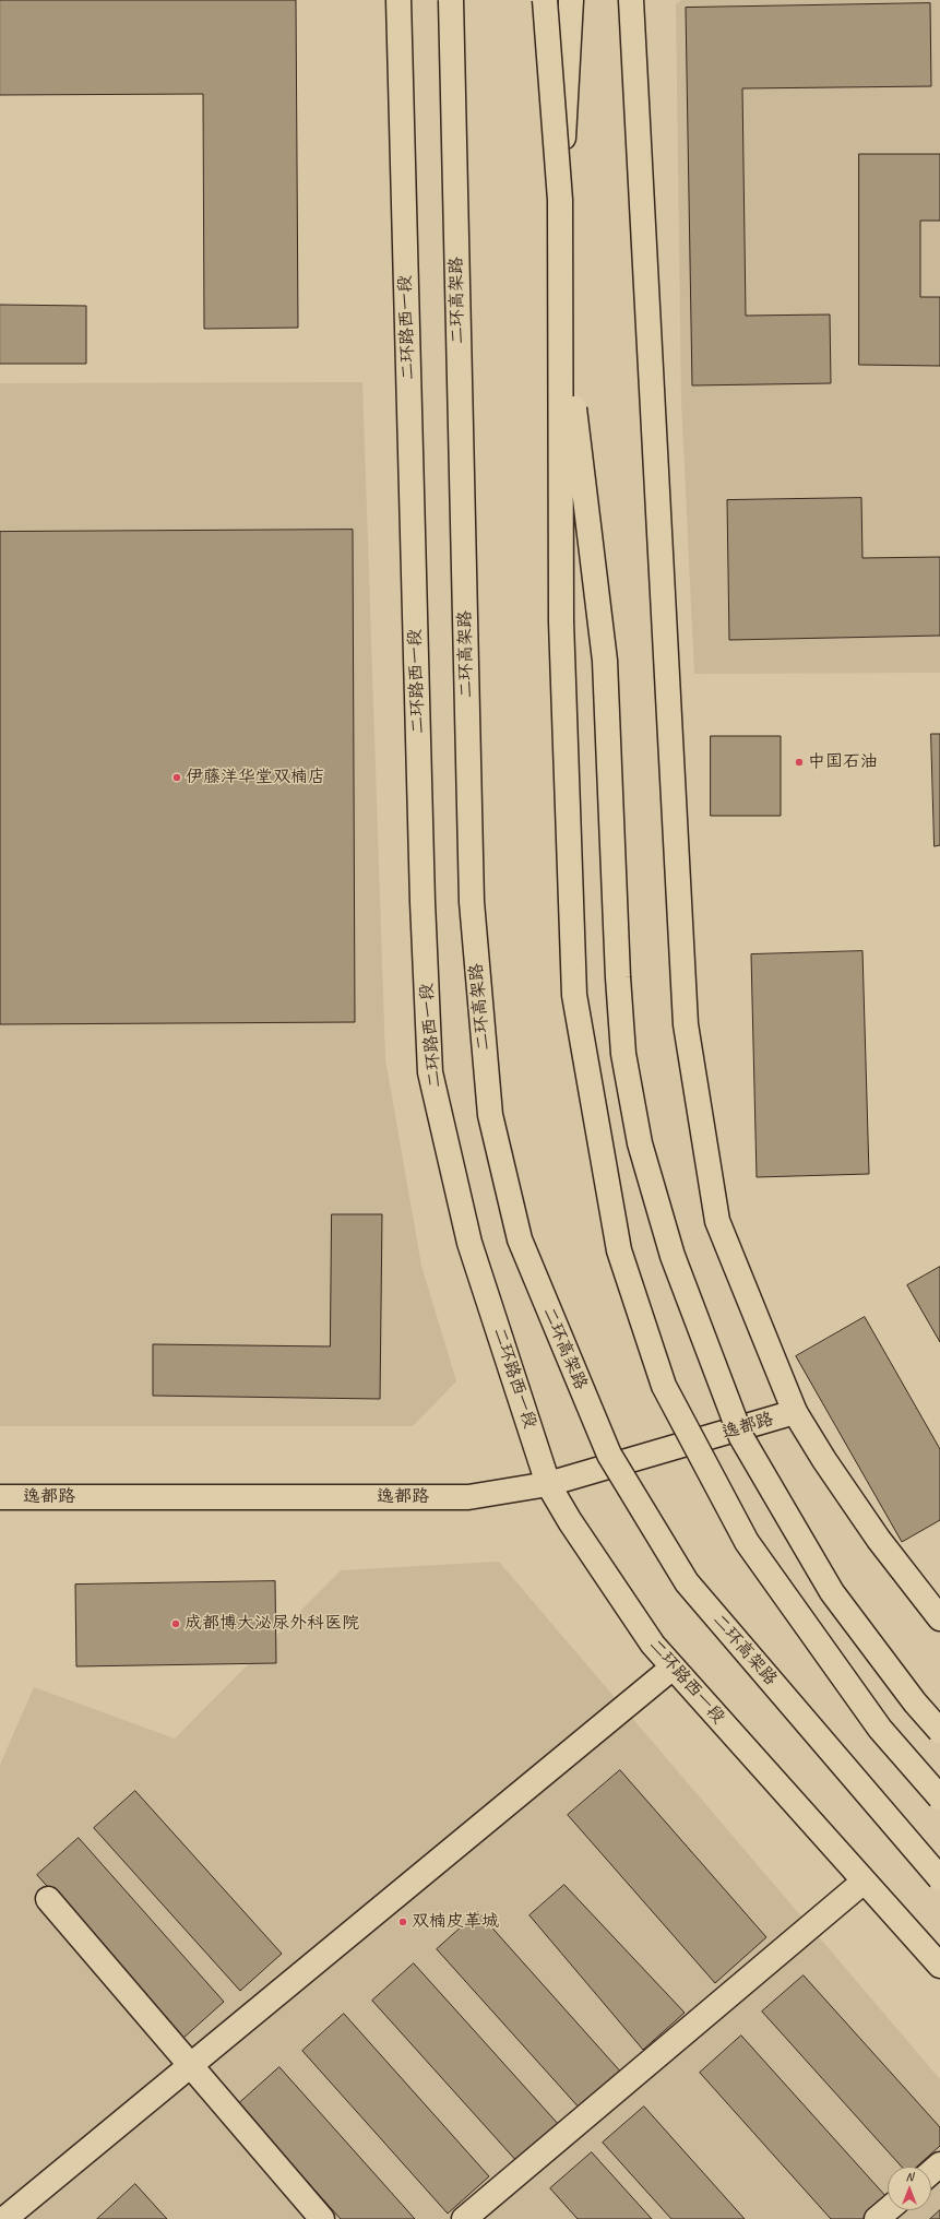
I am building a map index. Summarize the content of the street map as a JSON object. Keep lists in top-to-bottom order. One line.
{"streets":{"main road":["二环高架路","二环路西一段","逸都路"]},"crossings":[["二环路西一段","逸都路"]],"places":["中国石油","伊藤洋华堂双楠店","成都博大泌尿外科医院","双楠皮革城"],"north":"top"}
